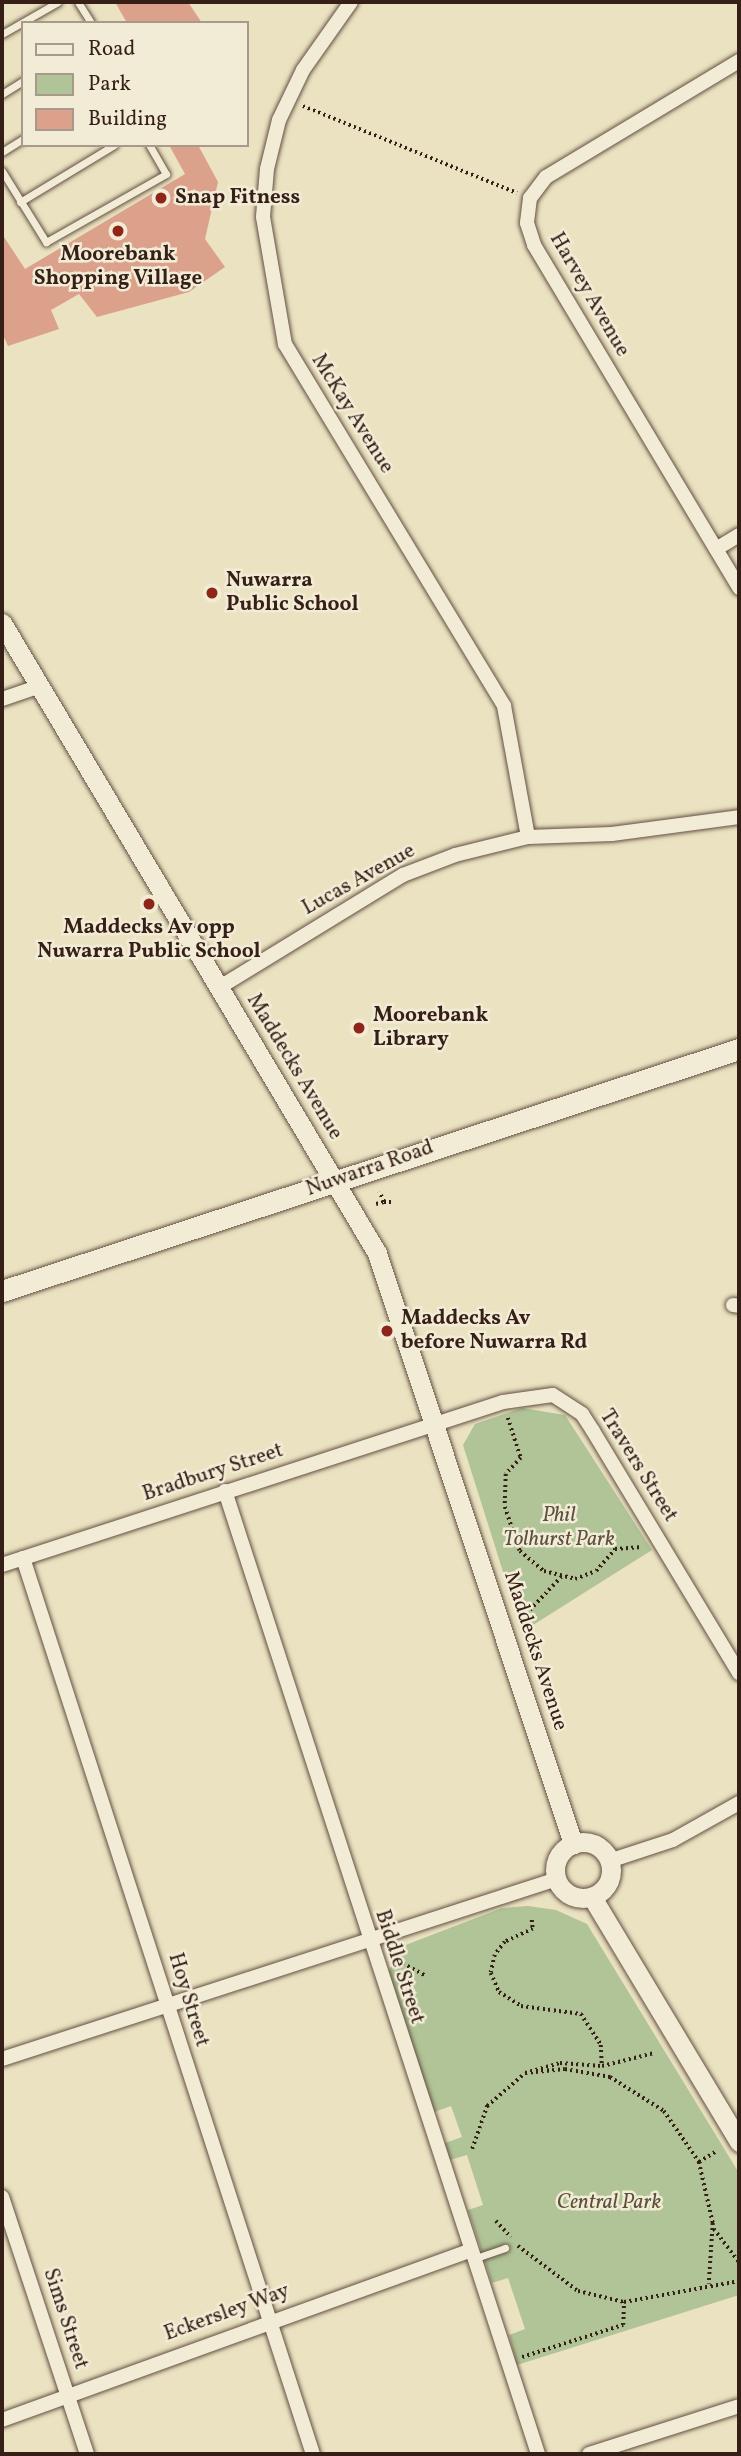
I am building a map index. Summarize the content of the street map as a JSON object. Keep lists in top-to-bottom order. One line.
{"streets":{"main road":["Nuwarra Road"],"street":["Harvey Avenue","McKay Avenue","Lucas Avenue","Maddecks Avenue","Travers Street","Bradbury Street","Biddle Street","Hoy Street","Eckersley Way","Sims Street"]},"crossings":[["McKay Avenue","Lucas Avenue"],["Lucas Avenue","Maddecks Avenue"],["Maddecks Avenue","Nuwarra Road"],["Maddecks Avenue","Travers Street"],["Maddecks Avenue","Bradbury Street"],["Travers Street","Bradbury Street"],["Bradbury Street","Biddle Street"],["Bradbury Street","Hoy Street"],["Biddle Street","Eckersley Way"],["Hoy Street","Eckersley Way"],["Eckersley Way","Sims Street"]],"parks":["Phil Tolhurst Park","Central Park"],"places":["Snap Fitness","Moorebank Shopping Village","Nuwarra Public School","Maddecks Av opp Nuwarra Public School","Moorebank Library","Maddecks Av before Nuwarra Rd"],"legend":["Road","Park","Building"]}
